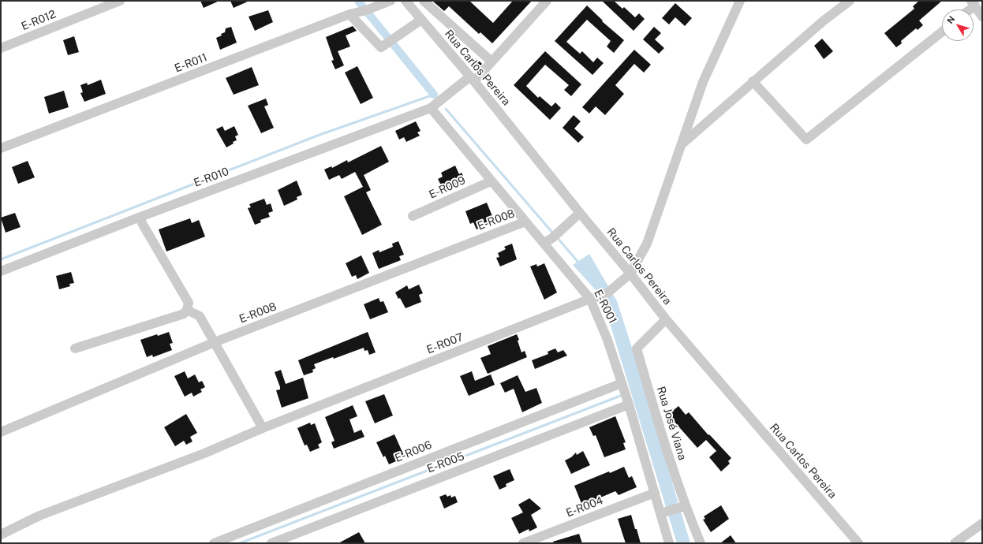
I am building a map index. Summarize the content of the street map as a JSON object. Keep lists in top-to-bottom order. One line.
{"streets":{"street":["E-R012","E-R011","Rua Carlos Pereira","E-R010","E-R009","E-R008","E-R001","E-R007","Rua José Viana","E-R006","E-R005","E-R004"]},"crossings":[["Rua Carlos Pereira","E-R010"],["Rua Carlos Pereira","E-R007"],["Rua Carlos Pereira","Rua José Viana"],["E-R010","E-R001"],["E-R009","E-R001"],["E-R008","E-R001"],["E-R001","E-R007"],["E-R001","E-R006"],["E-R001","E-R005"],["E-R001","E-R004"]],"north":"top left"}
